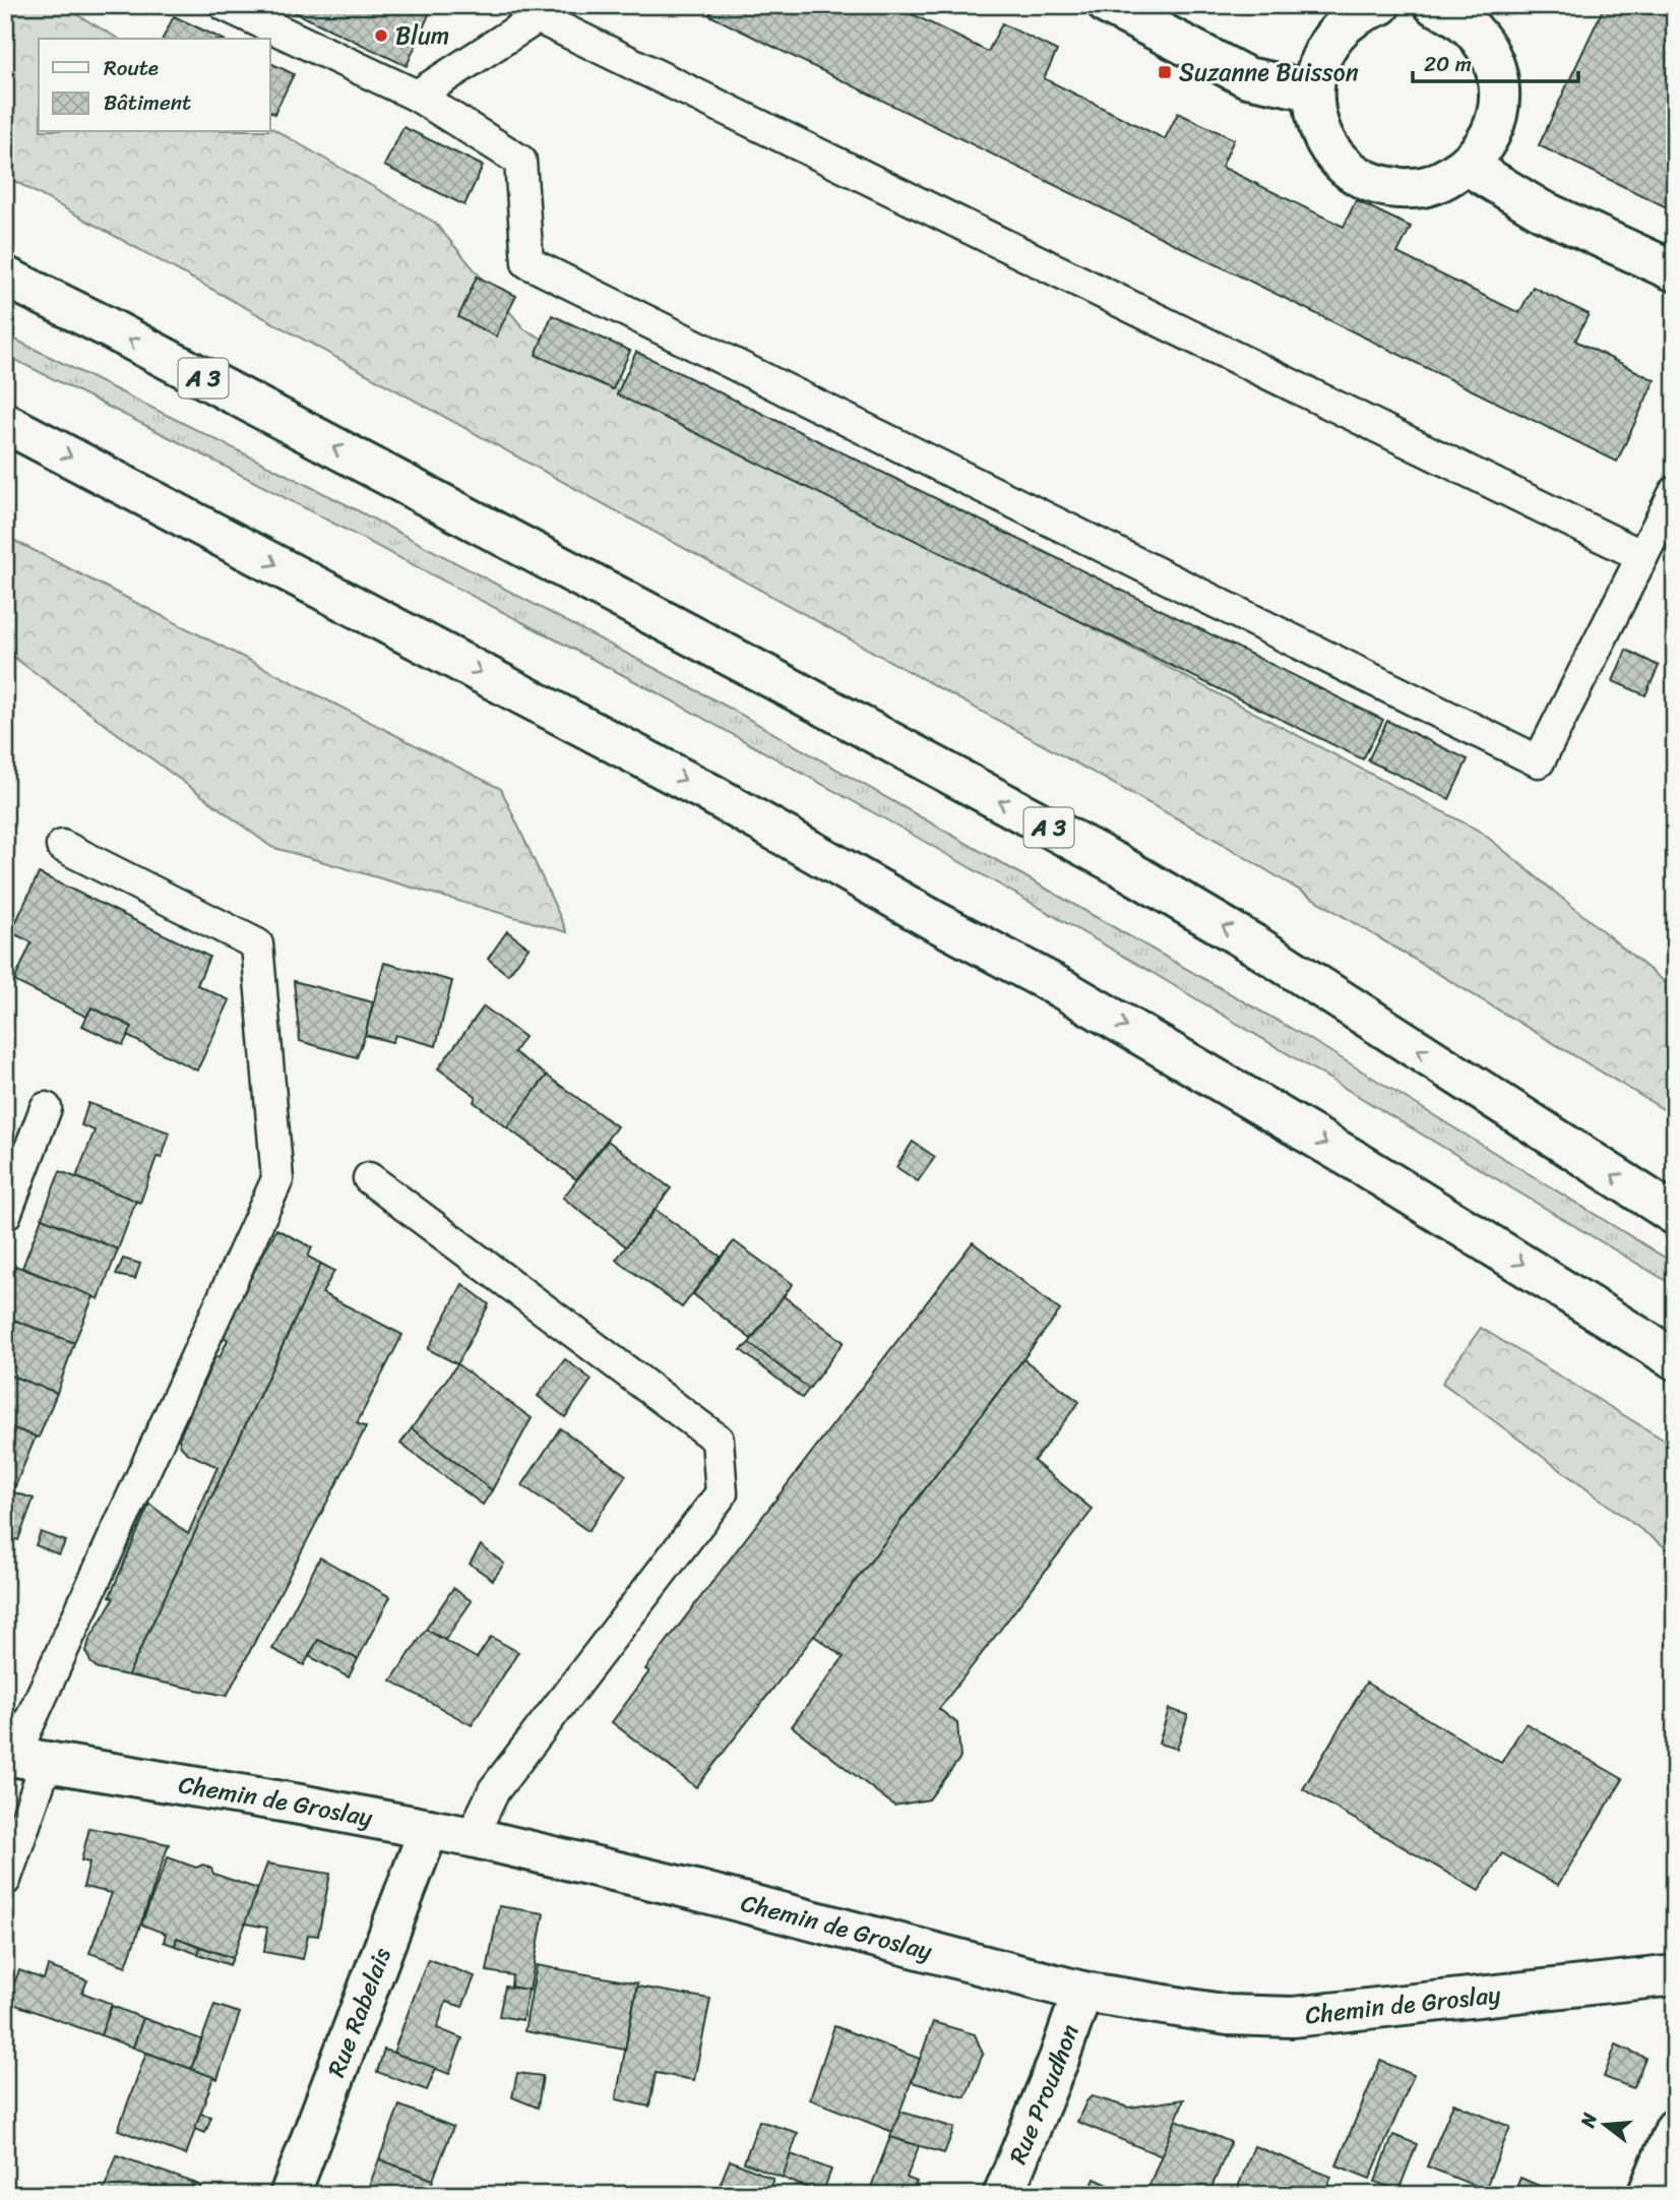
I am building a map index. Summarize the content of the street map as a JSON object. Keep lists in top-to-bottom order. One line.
{"streets":{"main road":["A 3","Chemin de Groslay","Rue Rabelais","Rue Proudhon"]},"crossings":[["Chemin de Groslay","Rue Rabelais"],["Chemin de Groslay","Rue Proudhon"]],"places":{"other":["Blum"],"transit":["Suzanne Buisson"]},"legend":["Route","Bâtiment"],"scale_bar":"20 m","north":"left"}
